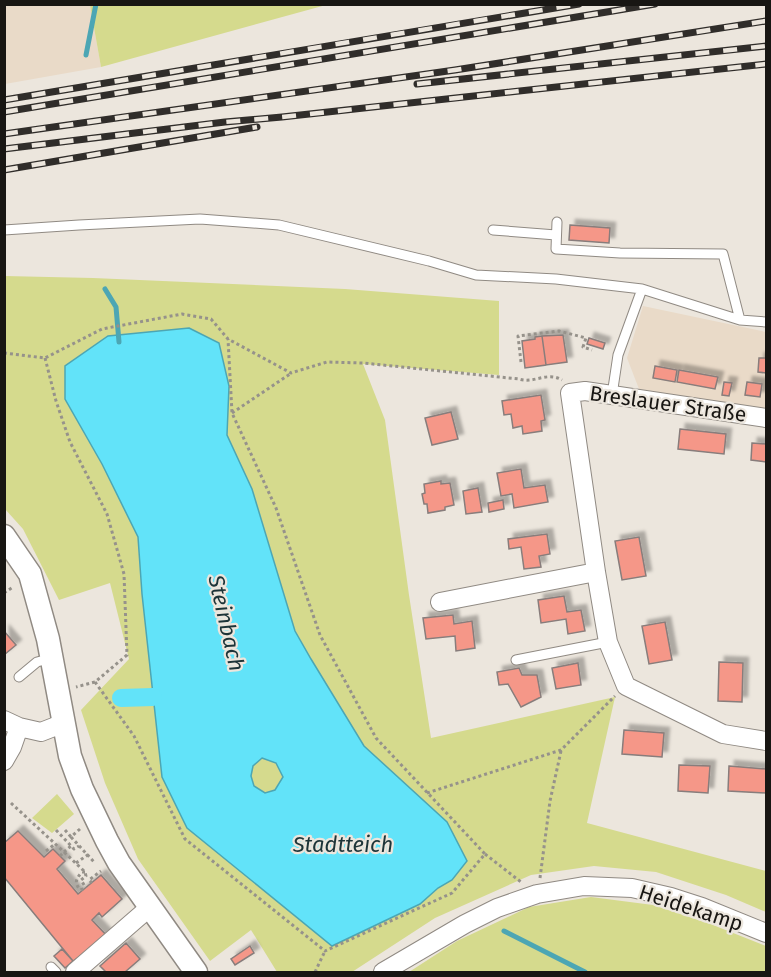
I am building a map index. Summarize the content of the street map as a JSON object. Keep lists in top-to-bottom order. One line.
{"streets":{"street":["Breslauer Straße","Heidekamp"]},"water":["Steinbach","Stadtteich"]}
